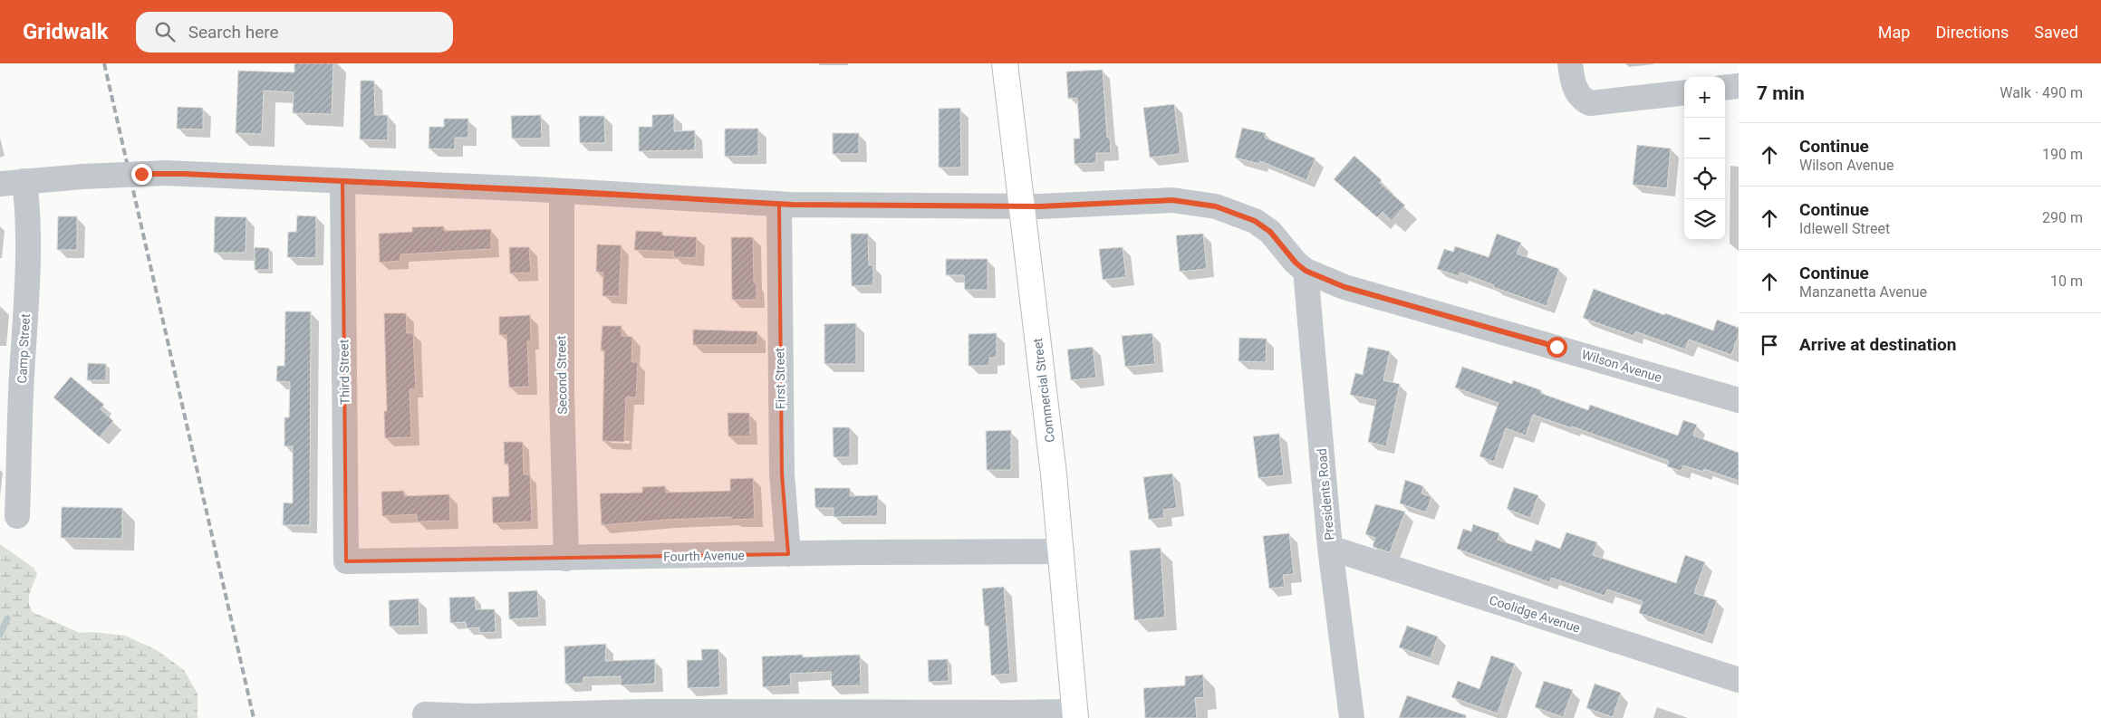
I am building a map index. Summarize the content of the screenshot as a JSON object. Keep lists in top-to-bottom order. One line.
{"streets":{"main road":["Commercial Street"],"street":["Camp Street","Wilson Avenue","Third Street","Second Street","First Street","Presidents Road","Fourth Avenue","Coolidge Avenue"]},"crossings":[["Camp Street","Wilson Avenue"],["Wilson Avenue","Third Street"],["Wilson Avenue","Second Street"],["Wilson Avenue","First Street"],["Wilson Avenue","Commercial Street"],["Wilson Avenue","Presidents Road"],["Third Street","Fourth Avenue"],["Second Street","Fourth Avenue"],["First Street","Fourth Avenue"],["Commercial Street","Fourth Avenue"],["Presidents Road","Coolidge Avenue"]],"page":{"header":"Gridwalk","search":"Search here","nav":["Map","Directions","Saved"],"heading":["7 min","Walk · 490 m"],"map_buttons":["+","−"],"list":[["Continue","Wilson Avenue","190 m"],["Continue","Idlewell Street","290 m"],["Continue","Manzanetta Avenue","10 m"],"Arrive at destination"]}}
